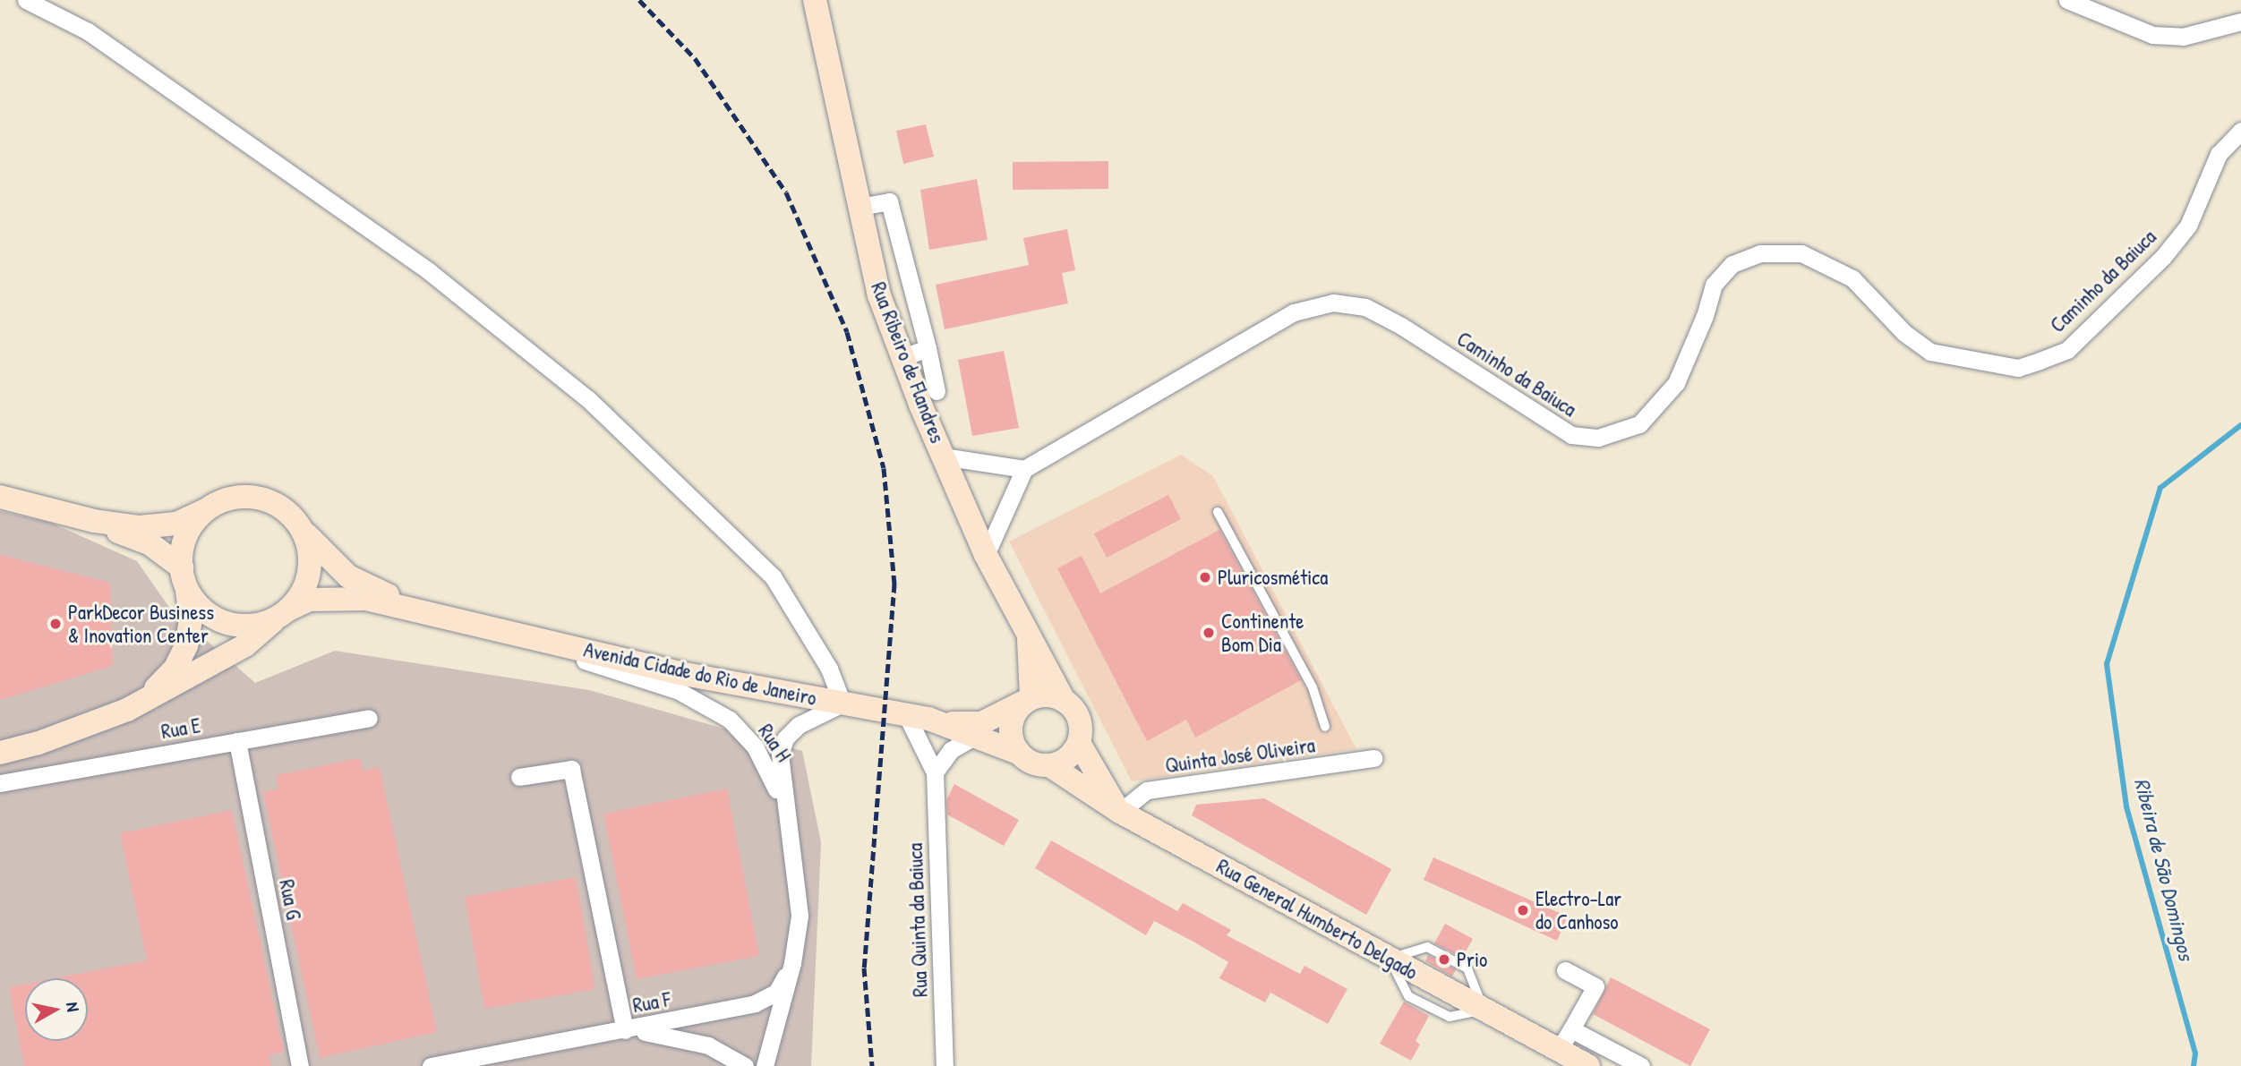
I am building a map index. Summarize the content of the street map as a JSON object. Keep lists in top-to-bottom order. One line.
{"streets":{"main road":["Rua Ribeiro de Flandres","Avenida Cidade do Rio de Janeiro","Rua General Humberto Delgado"],"street":["Caminho da Baiuca","Rua E","Rua H","Quinta José Oliveira","Rua G","Rua Quinta da Baiuca","Rua F"]},"crossings":[["Rua Ribeiro de Flandres","Quinta José Oliveira"],["Rua Ribeiro de Flandres","Rua General Humberto Delgado"],["Avenida Cidade do Rio de Janeiro","Rua H"],["Avenida Cidade do Rio de Janeiro","Rua Quinta da Baiuca"],["Rua E","Rua G"],["Rua H","Rua F"],["Quinta José Oliveira","Rua General Humberto Delgado"]],"water":["Ribeira de São Domingos"],"places":["Pluricosmética","ParkDecor Business & Inovation Center","Continente Bom Dia","Electro-Lar do Canhoso","Prio"],"north":"right"}
